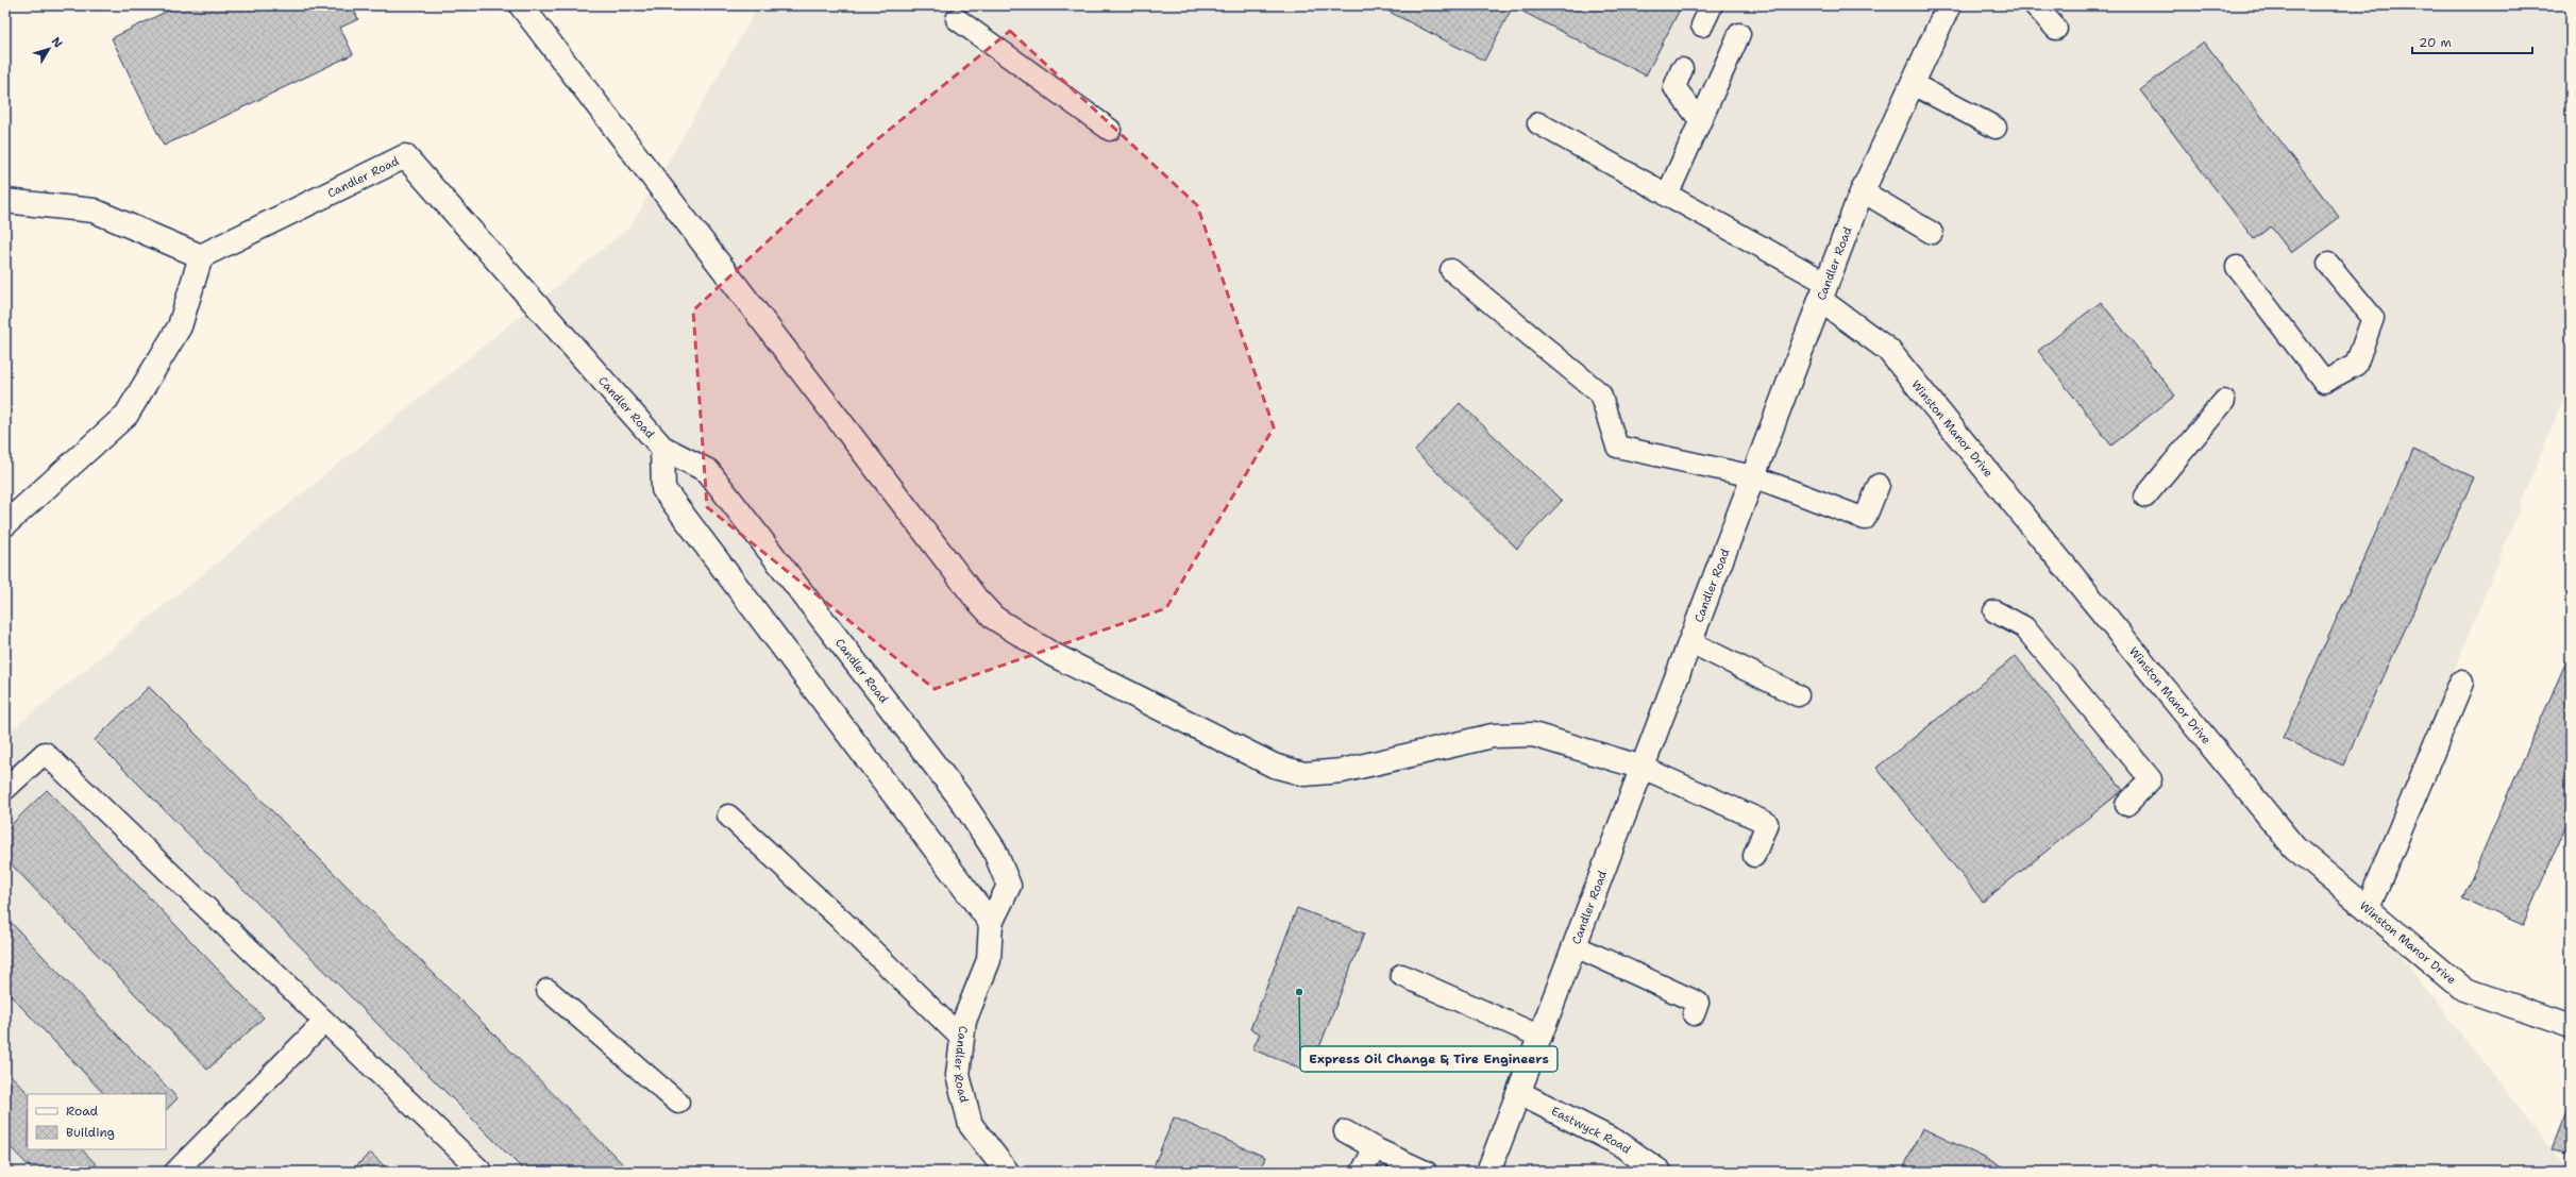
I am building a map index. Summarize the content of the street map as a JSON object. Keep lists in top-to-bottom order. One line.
{"streets":{"street":["Candler Road","Winston Manor Drive","Eastwyck Road"]},"crossings":[["Candler Road","Winston Manor Drive"],["Candler Road","Eastwyck Road"]],"places":["Express Oil Change & Tire Engineers"],"legend":["Road","Building"],"scale_bar":"20 m","north":"top right"}
